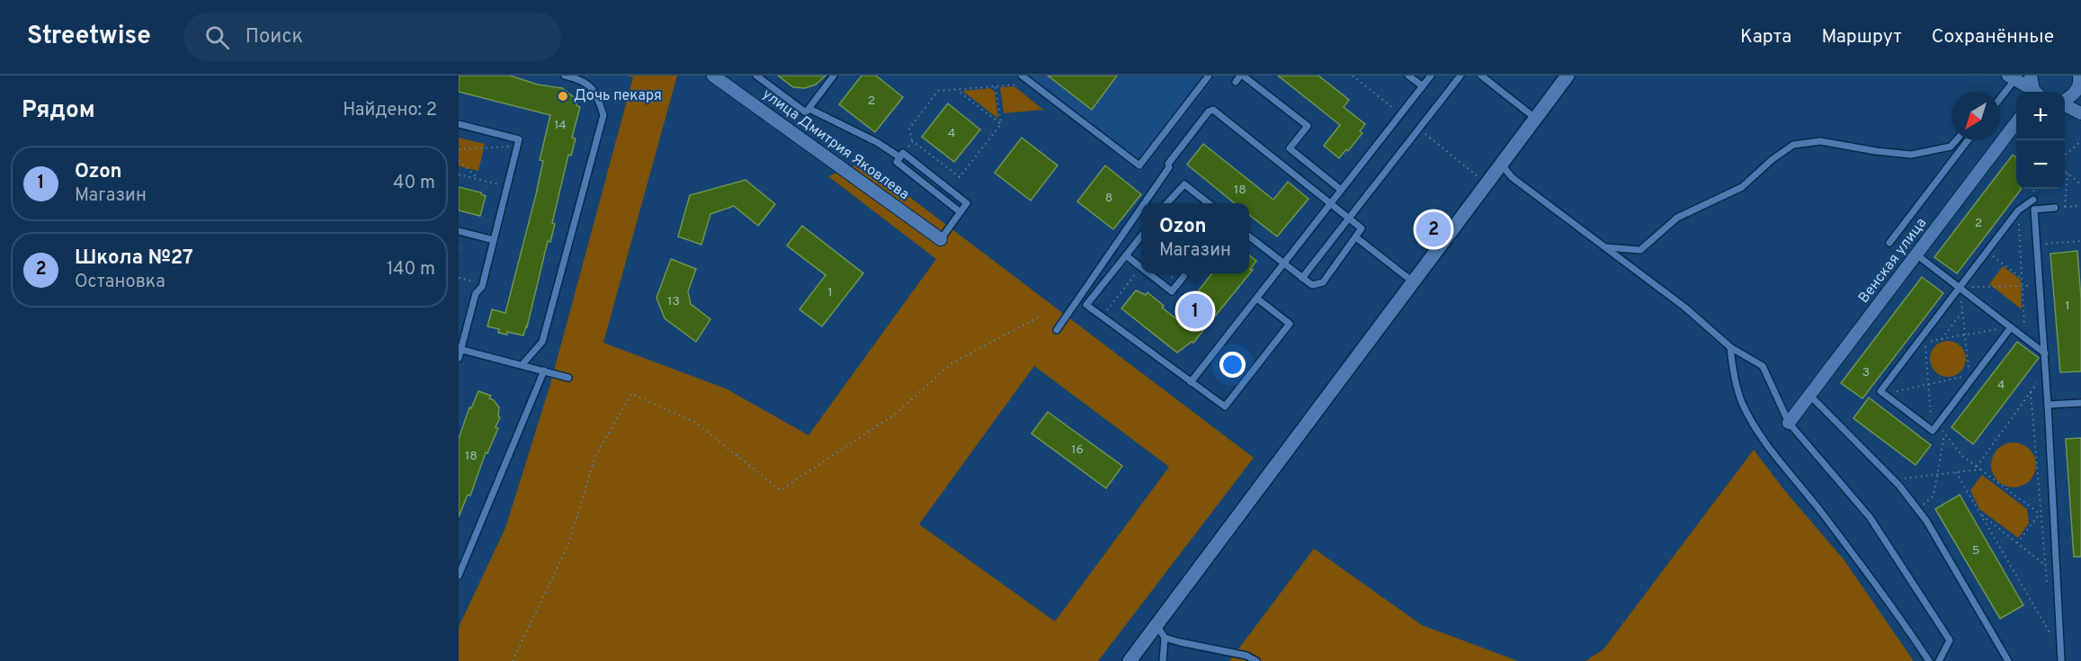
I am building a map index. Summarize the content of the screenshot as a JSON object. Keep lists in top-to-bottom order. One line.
{"streets":{"street":["улица Дмитрия Яковлева","Венская улица"]},"places":["Дочь пекаря"],"house_numbers":["2","14","4","18","8","2","1","13","1","3","4","16","18","5"],"north":"bottom left","page":{"header":"Streetwise","search":"Поиск","nav":["Карта","Маршрут","Сохранённые"],"heading":["Рядом","Найдено: 2"],"map_buttons":["+","−"],"list":[{"mark":"1","name":"Ozon","note":"Магазин","value":"40 m"},{"mark":"2","name":"Школа №27","note":"Остановка","value":"140 m"}],"popup":["Ozon","Магазин"],"pins":["2","1"]}}
